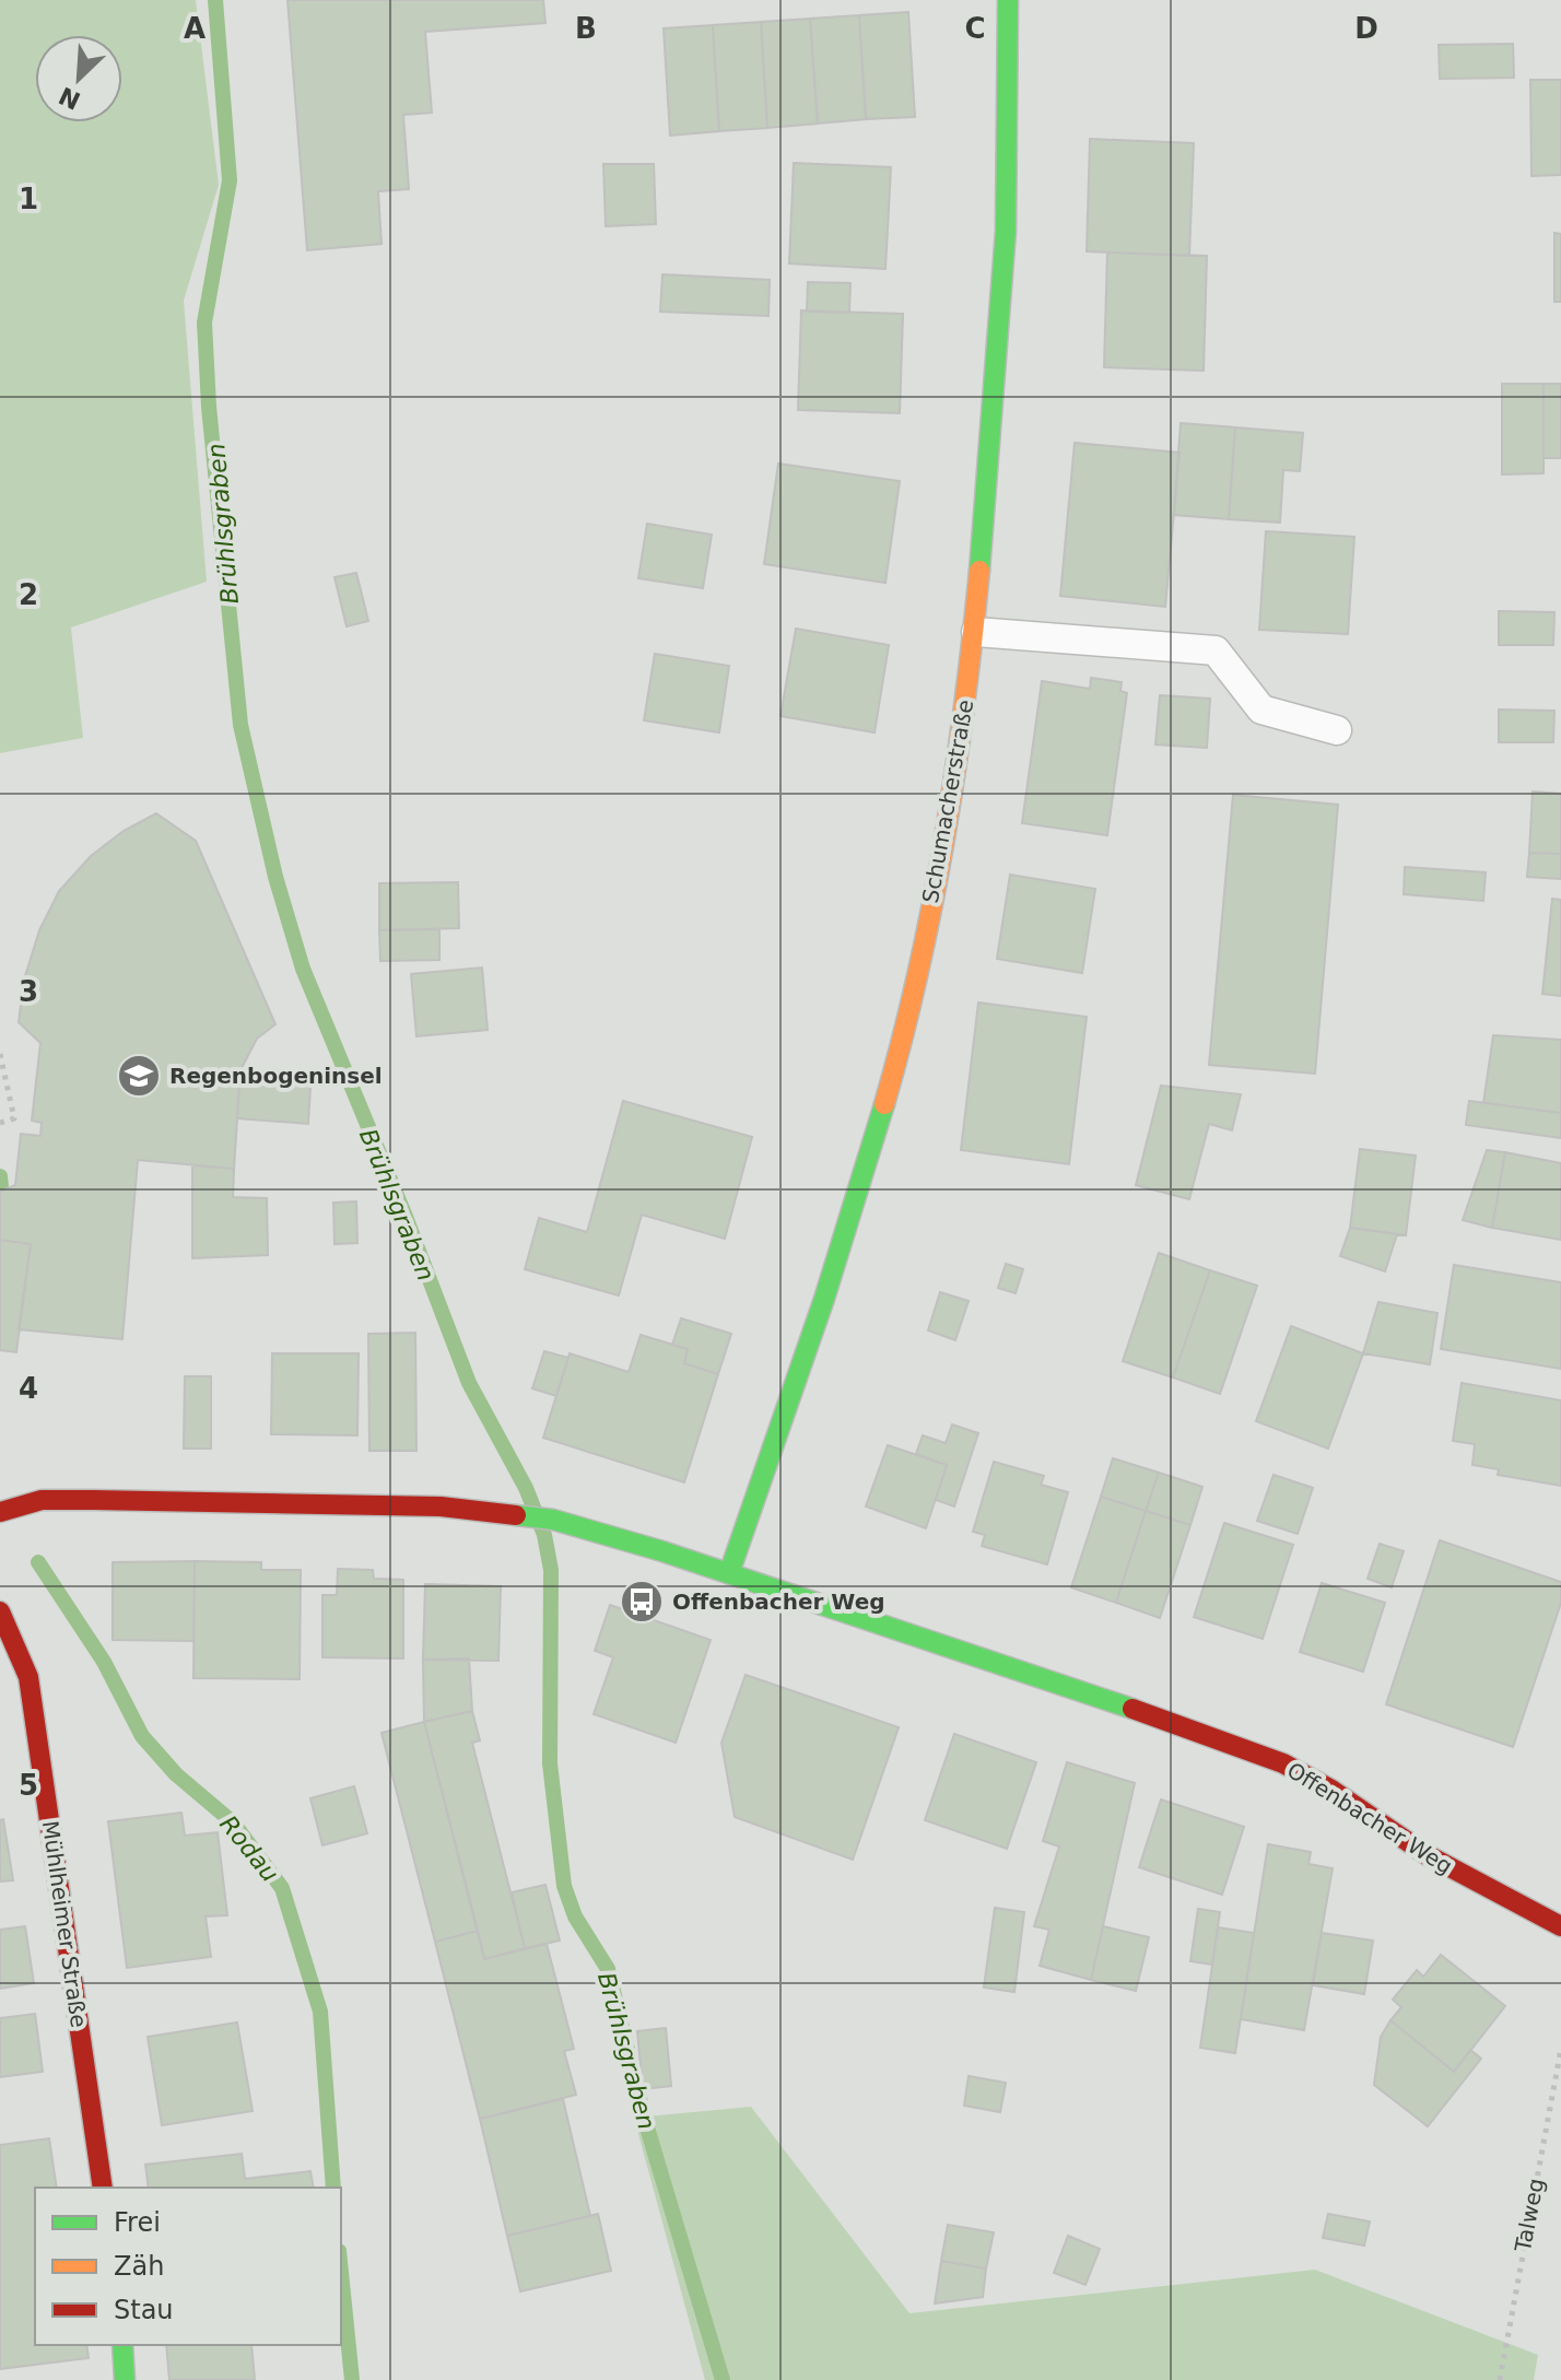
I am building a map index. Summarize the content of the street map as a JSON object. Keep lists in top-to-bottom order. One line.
{"streets":{"street":["Schumacherstraße","Offenbacher Weg","Mühlheimer Straße"],"path":["Talweg"]},"crossings":[["Schumacherstraße","Offenbacher Weg"]],"water":["Brühlsgraben","Rodau"],"places":{"school or university":["Regenbogeninsel"],"bus stop":["Offenbacher Weg"]},"legend":["Frei","Zäh","Stau"],"north":"bottom left","grid":{"columns":["A","B","C","D"],"rows":["1","2","3","4","5"]}}
